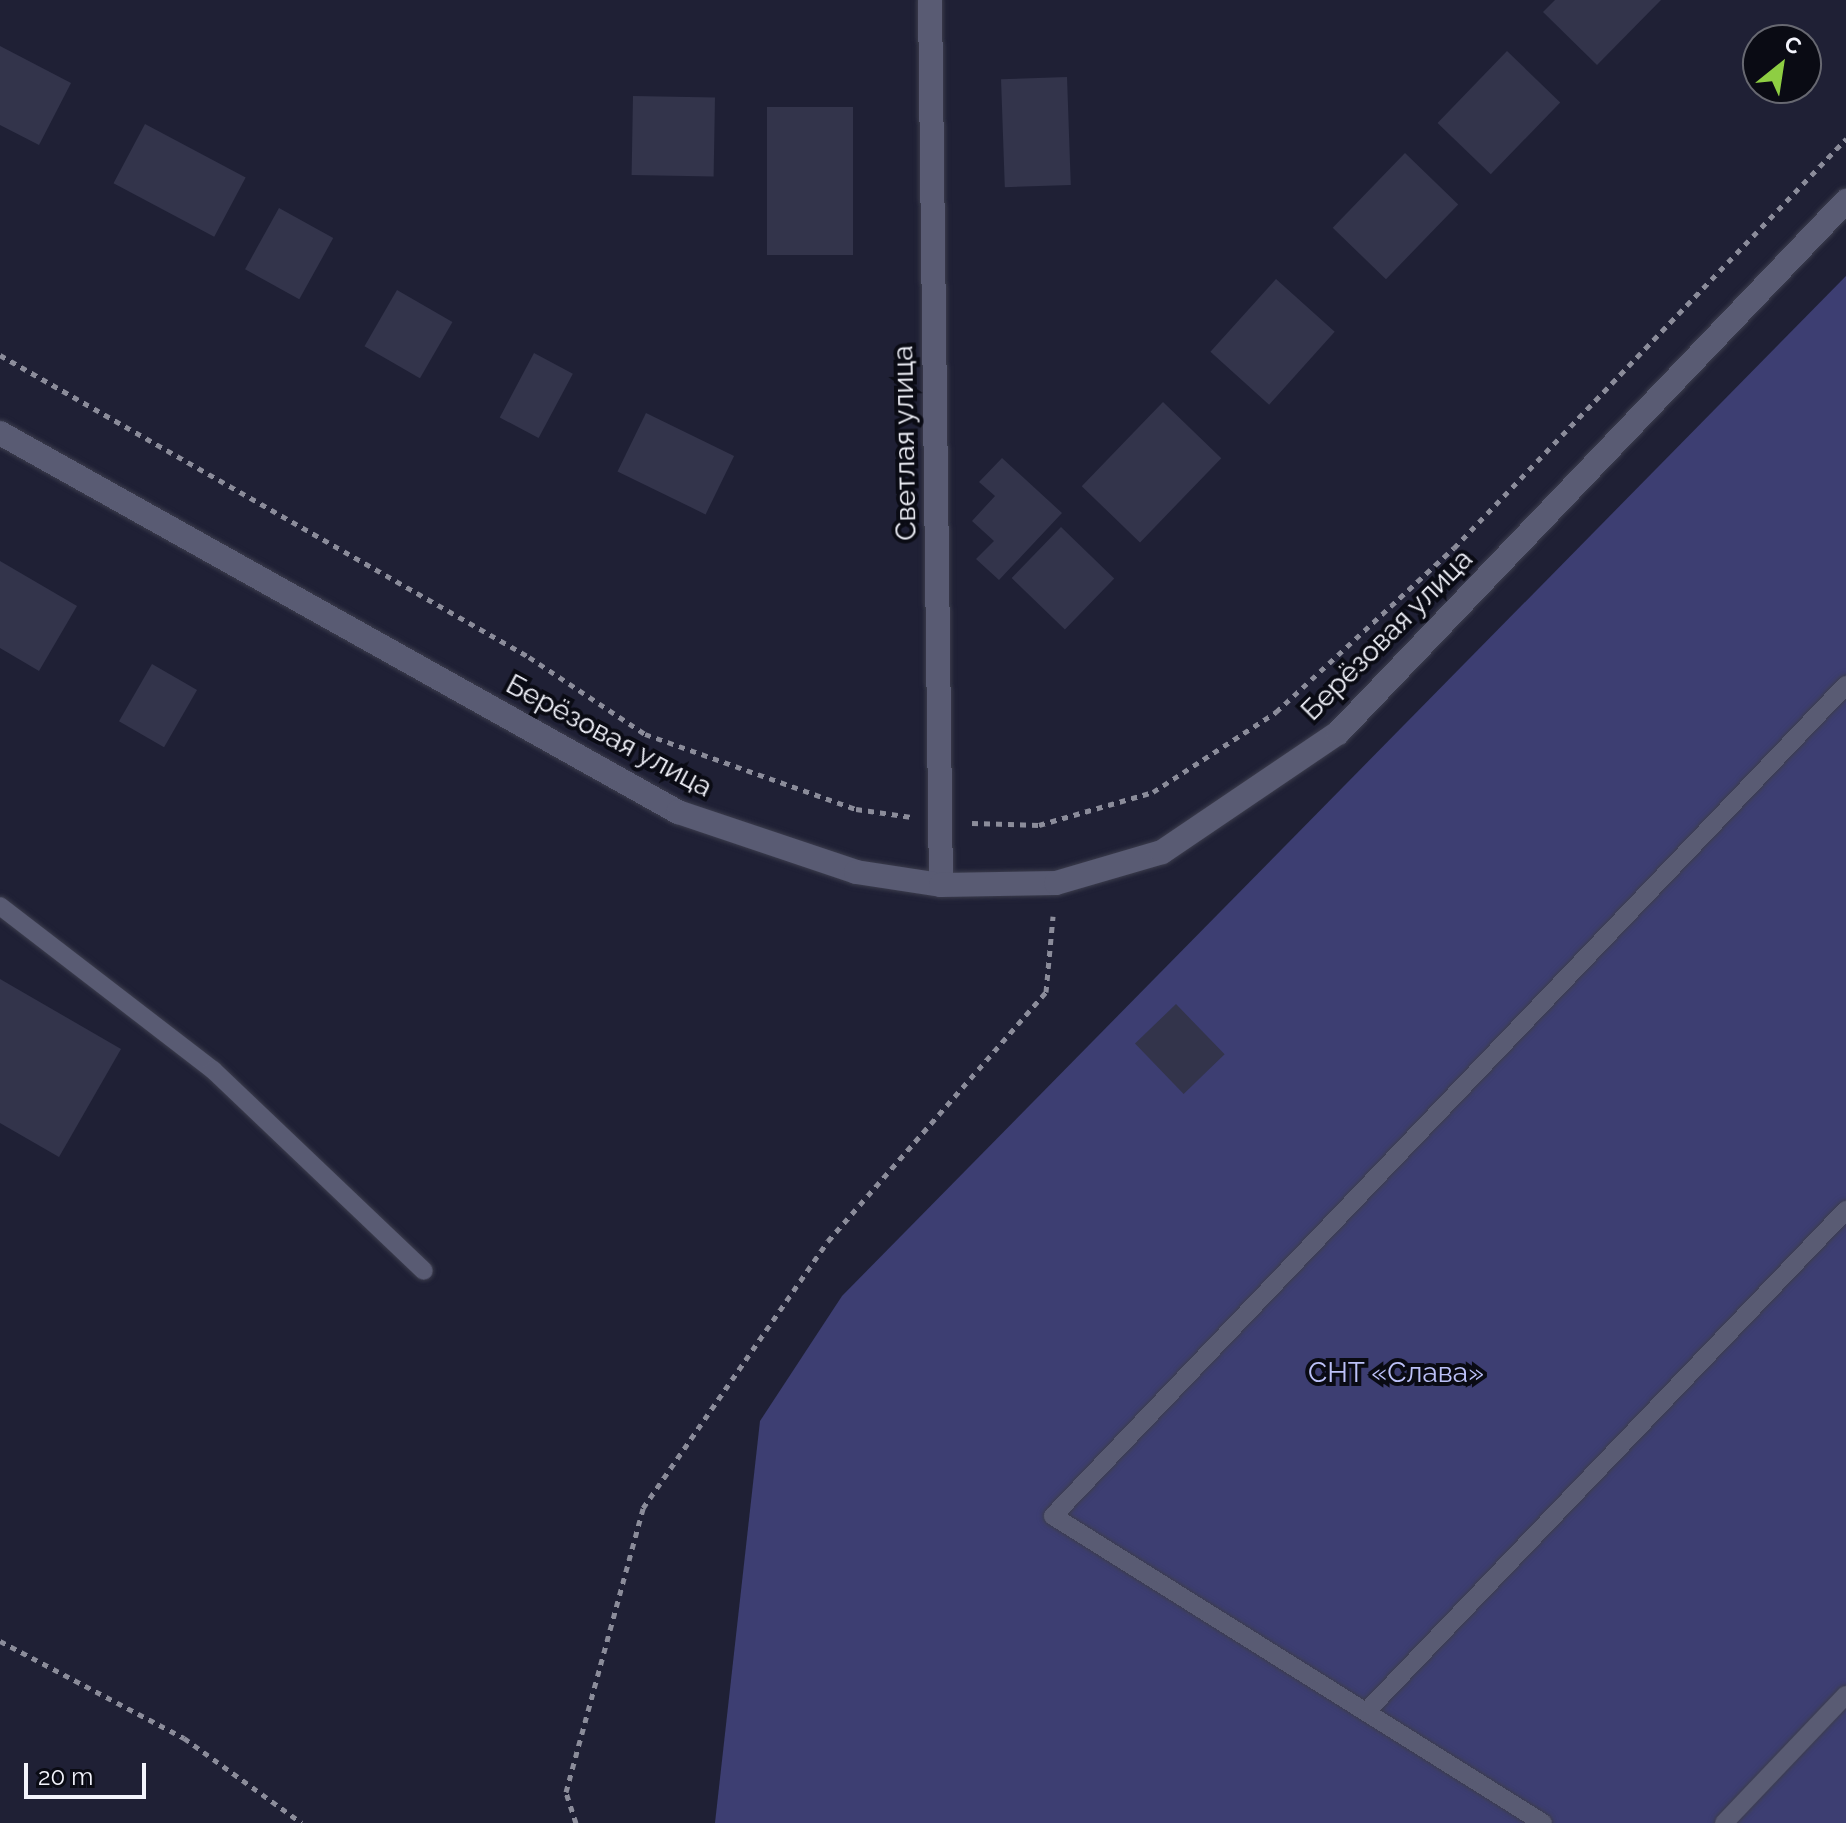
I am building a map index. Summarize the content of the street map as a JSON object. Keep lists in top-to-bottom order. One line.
{"streets":{"main road":["Светлая улица","Берёзовая улица"]},"crossings":[["Светлая улица","Берёзовая улица"]],"parks":["СНТ «Слава»"],"scale_bar":"20 m","north":"top right"}
